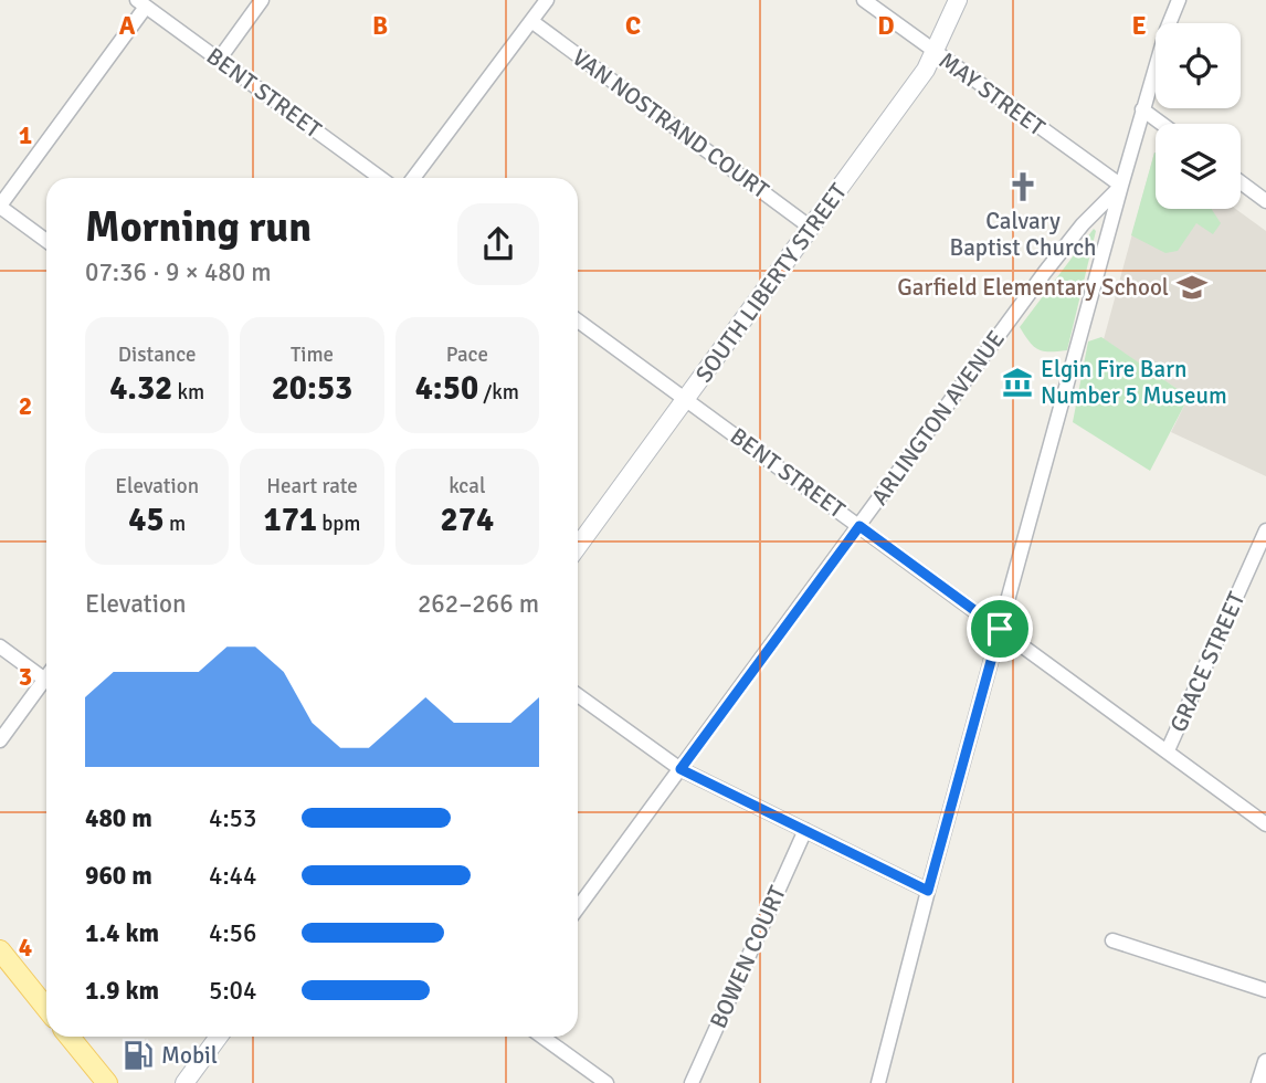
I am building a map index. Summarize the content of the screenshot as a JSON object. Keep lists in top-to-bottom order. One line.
{"streets":{"main road":["SOUTH LIBERTY STREET"],"street":["BENT STREET","MAY STREET","VAN NOSTRAND COURT","ARLINGTON AVENUE","GRACE STREET","BOWEN COURT"]},"crossings":[["BENT STREET","SOUTH LIBERTY STREET"],["BENT STREET","ARLINGTON AVENUE"],["BENT STREET","GRACE STREET"],["MAY STREET","SOUTH LIBERTY STREET"],["MAY STREET","ARLINGTON AVENUE"],["VAN NOSTRAND COURT","SOUTH LIBERTY STREET"]],"places":{"church":["Calvary Baptist Church"],"school or university":["Garfield Elementary School"],"museum":["Elgin Fire Barn Number 5 Museum"],"fuel station":["Mobil"]},"page":{"heading":["Morning run","07:36 · 9 × 480 m"],"stats":[["Distance","4.32 km"],["Time","20:53"],["Pace","4:50 /km"],["Elevation","45 m"],["Heart rate","171 bpm"],["kcal","274"]],"chart":["Elevation","262–266 m"],"list":[{"name":"480 m","note":"4:53"},{"name":"960 m","note":"4:44"},{"name":"1.4 km","note":"4:56"},{"name":"1.9 km","note":"5:04"}]},"grid":{"columns":["A","B","C","D","E"],"rows":["1","2","3","4"]}}
